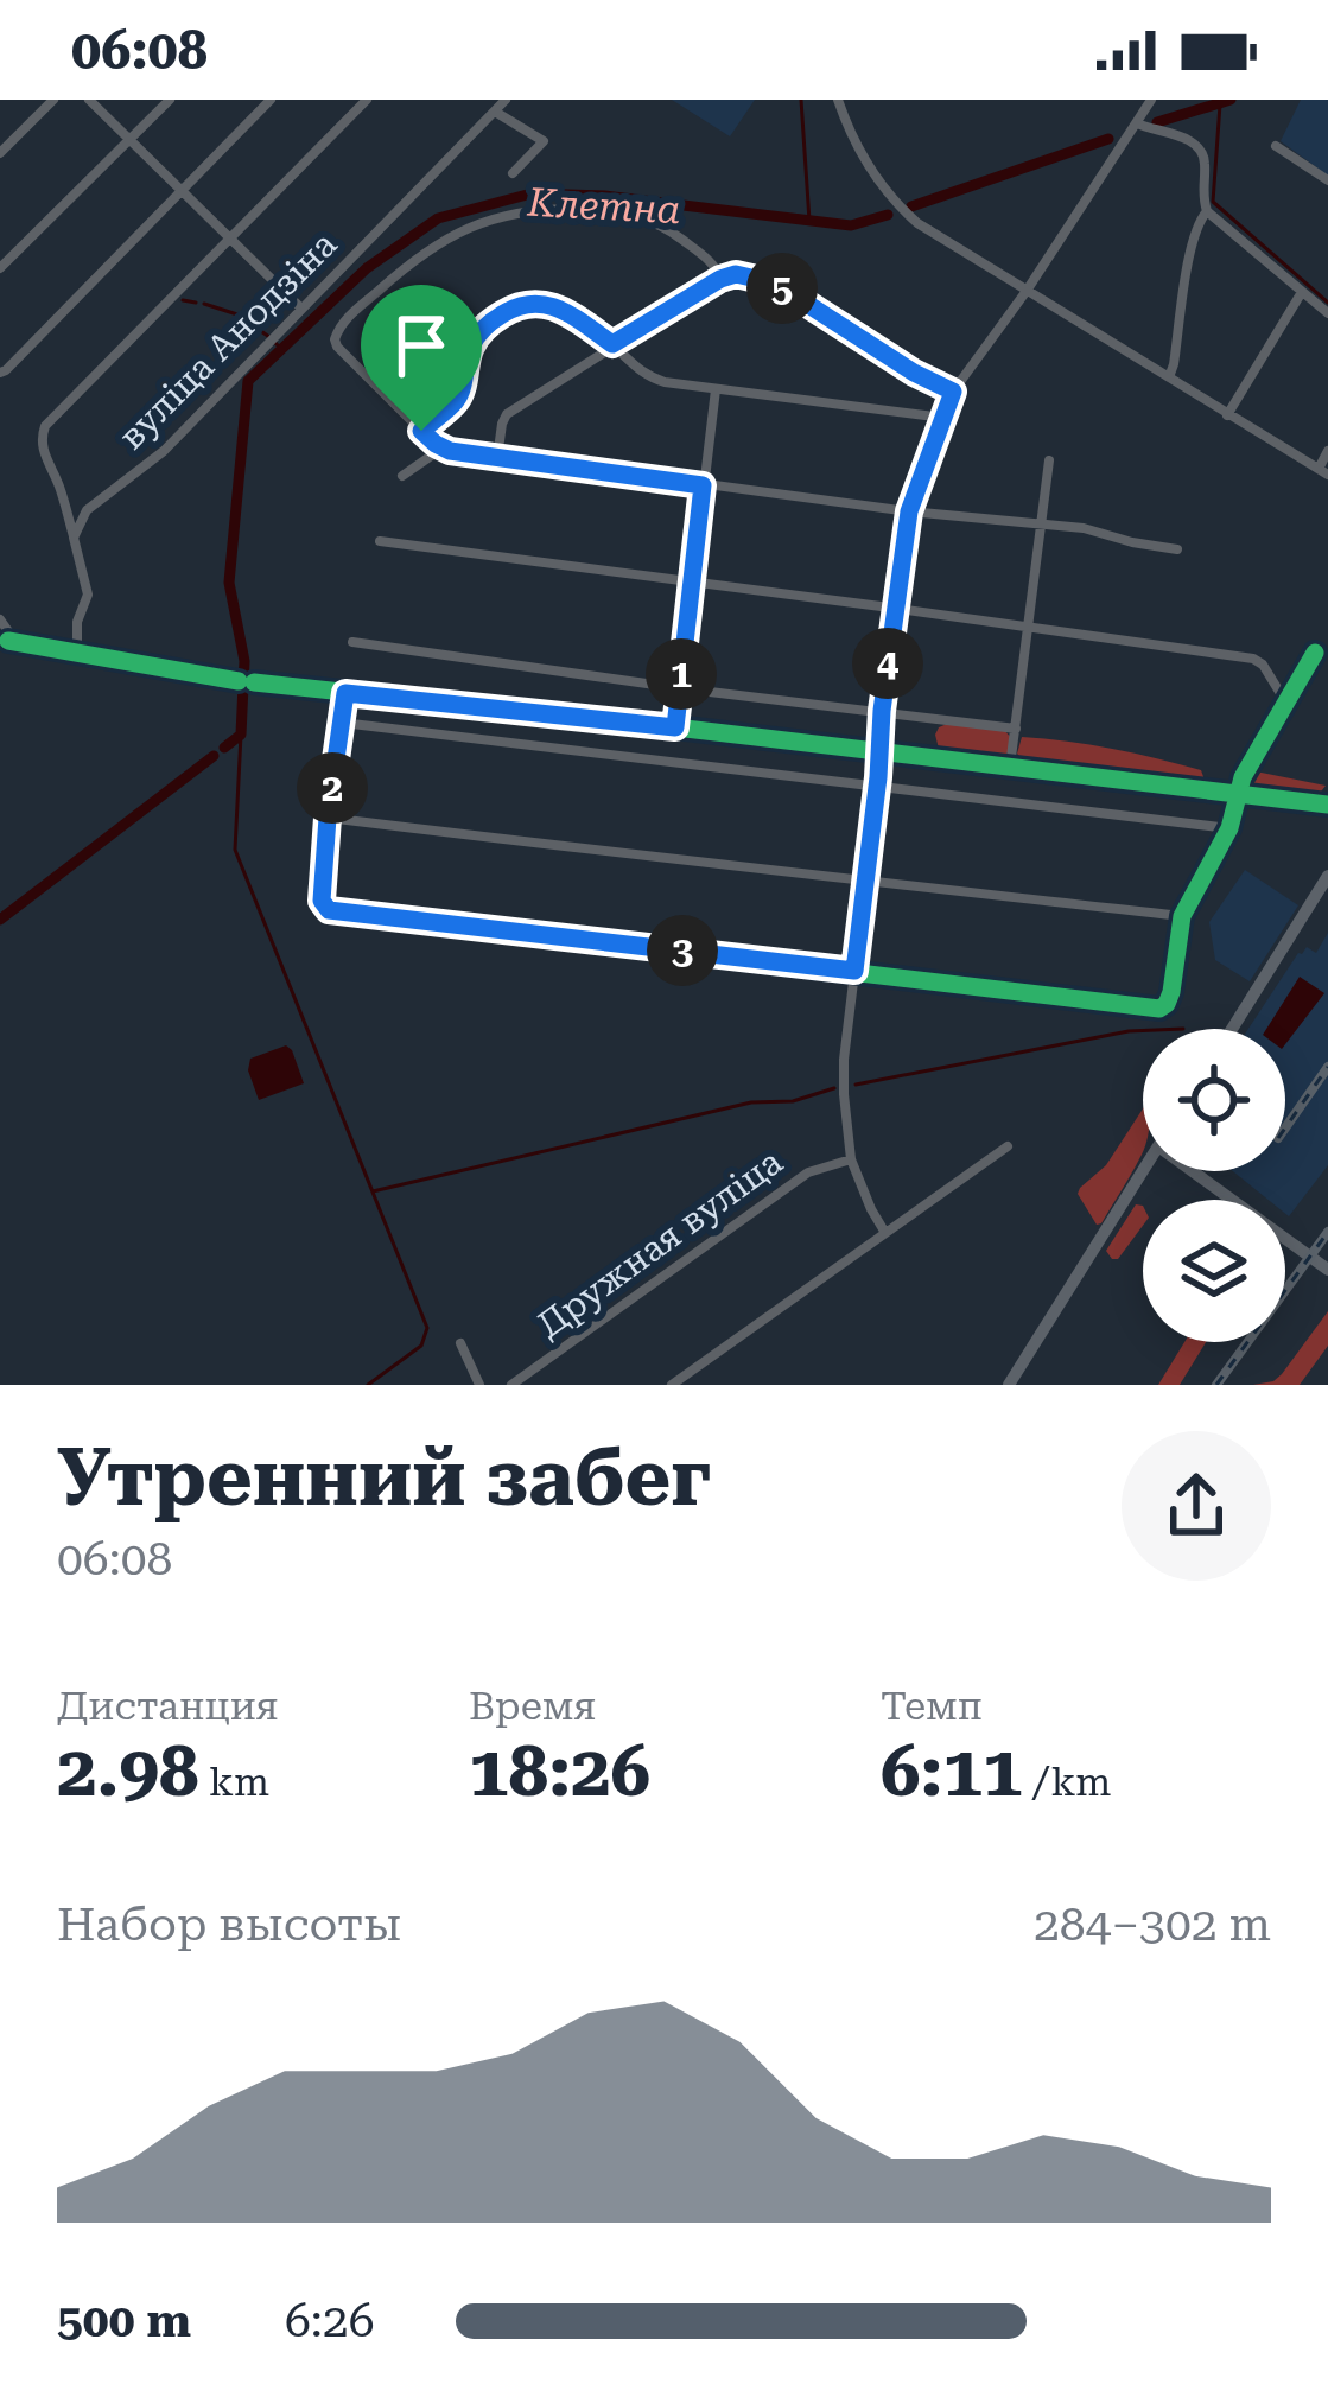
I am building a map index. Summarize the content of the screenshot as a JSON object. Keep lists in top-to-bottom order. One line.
{"streets":{"street":["вуліца Анодзіна","Дружная вуліца"]},"water":["Клетна"],"page":{"status":"06:08","pins":["5","4","1","2","3"],"heading":["Утренний забег","06:08"],"stats":[["Дистанция","2.98 km"],["Время","18:26"],["Темп","6:11 /km"]],"chart":["Набор высоты","284–302 m"],"list":[{"name":"500 m","note":"6:26"}]}}
